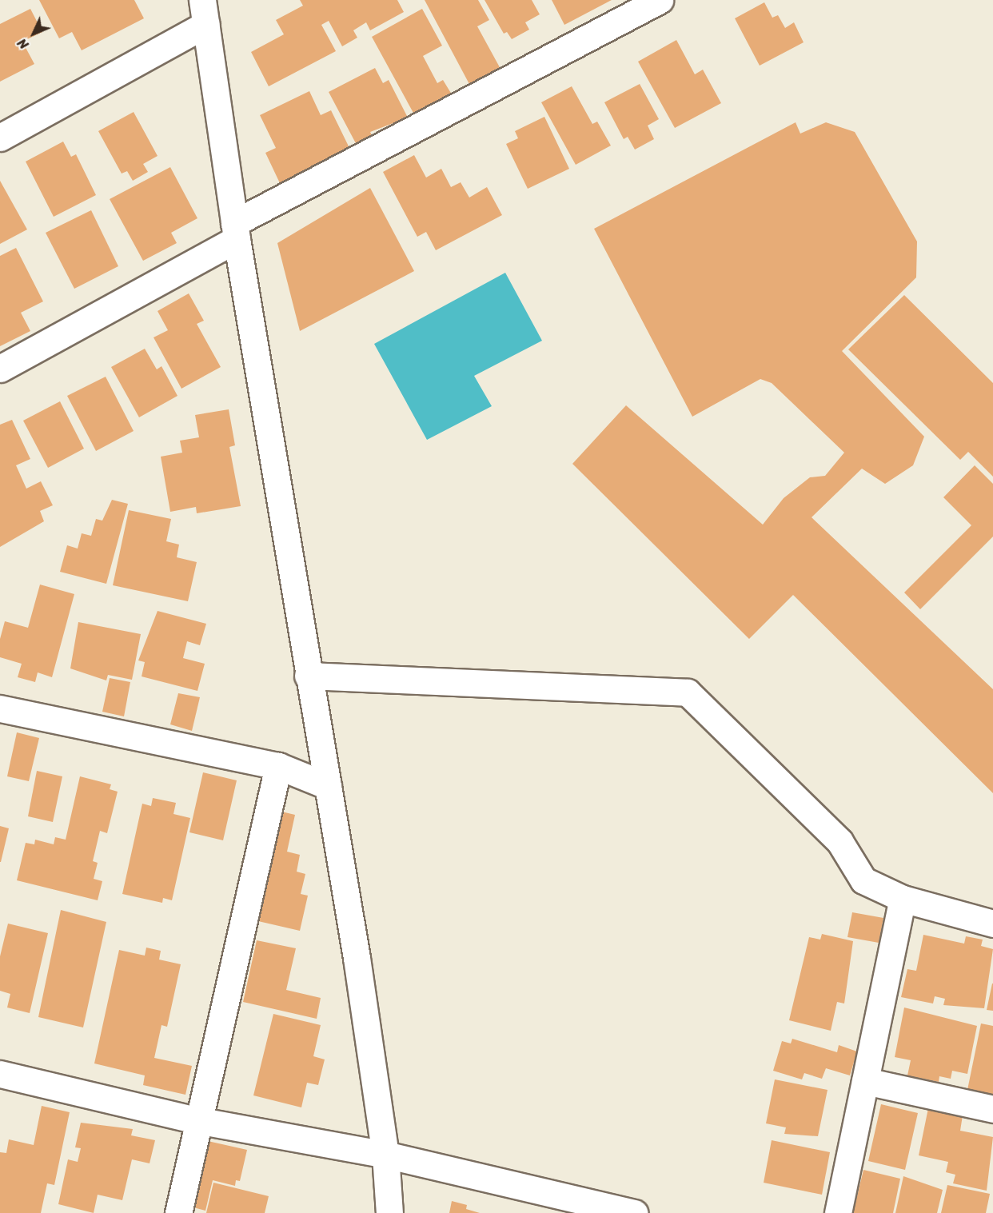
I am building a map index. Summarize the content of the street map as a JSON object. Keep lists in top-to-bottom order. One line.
{"north":"bottom left"}
